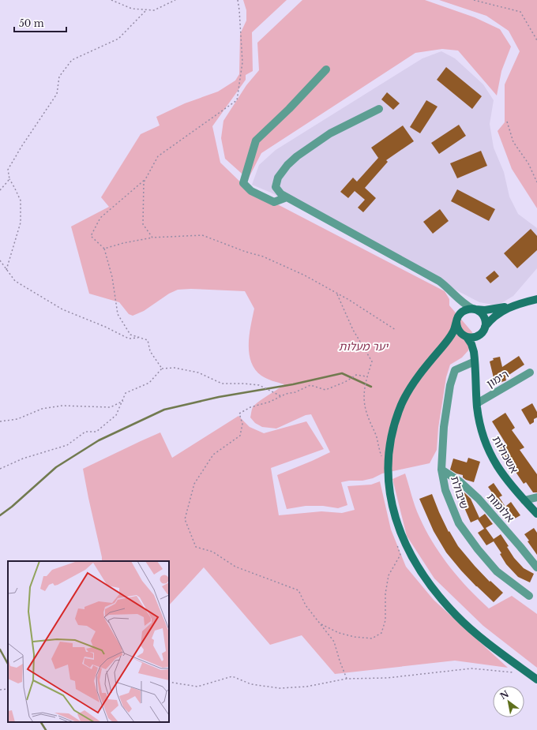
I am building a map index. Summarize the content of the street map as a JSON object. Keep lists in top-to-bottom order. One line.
{"streets":{"street":["רימון","אשכולות","שיבולת","אלומות"]},"crossings":[["רימון","אשכולות"],["אשכולות","שיבולת"],["שיבולת","אלומות"]],"parks":["יער מעלות"],"scale_bar":"50 m","north":"top left"}
